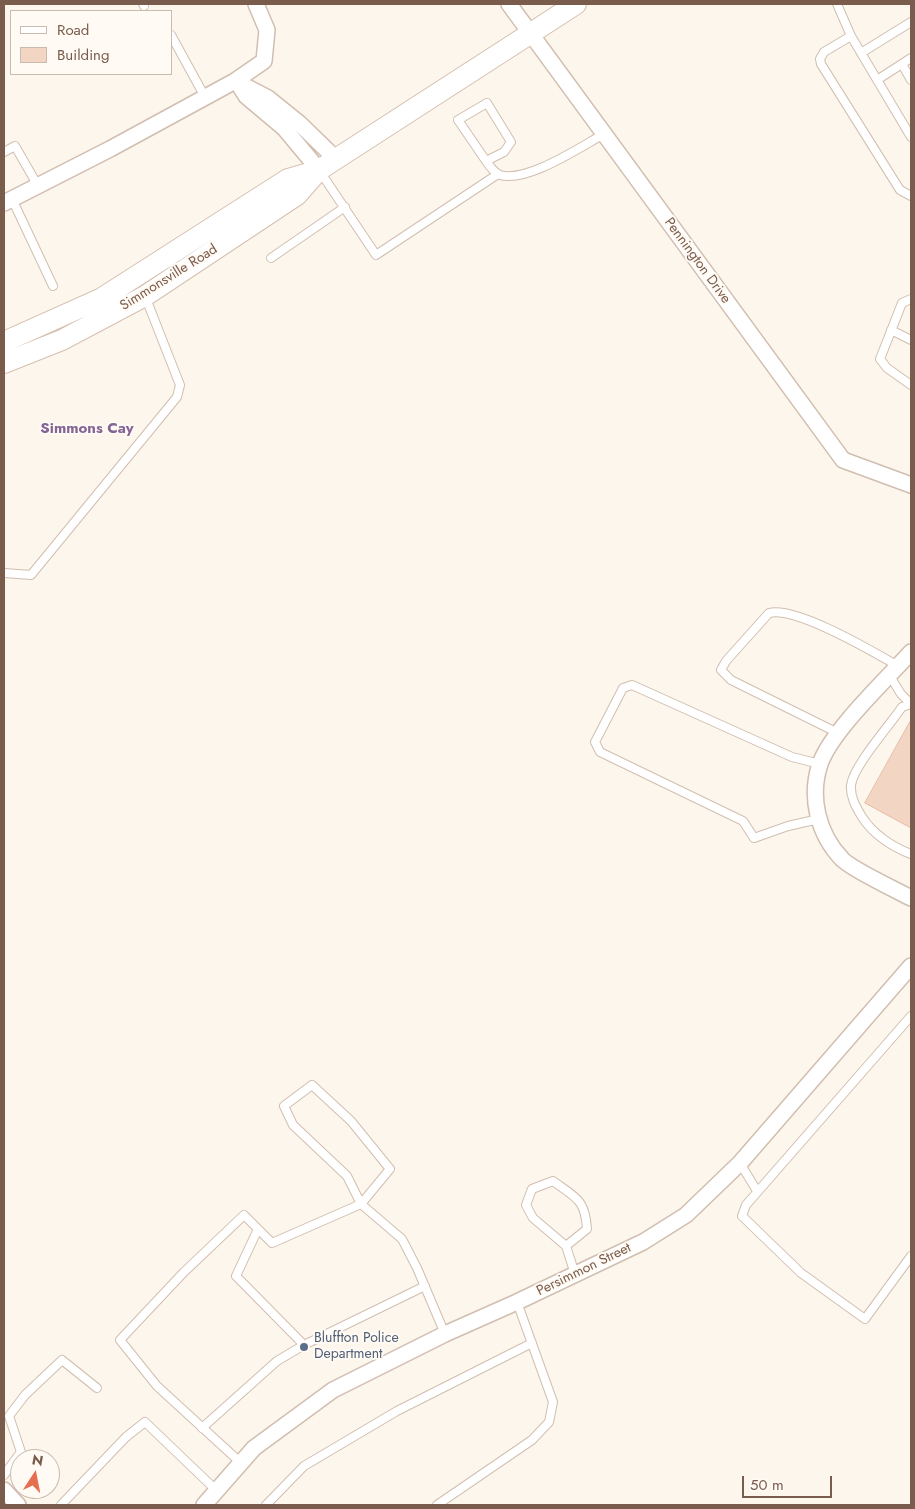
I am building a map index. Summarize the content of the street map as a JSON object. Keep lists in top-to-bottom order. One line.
{"streets":{"street":["Pennington Drive","Simmonsville Road","Persimmon Street"]},"crossings":[["Pennington Drive","Simmonsville Road"]],"districts":["Simmons Cay"],"places":["Bluffton Police Department"],"legend":["Road","Building"],"scale_bar":"50 m","north":"top"}
